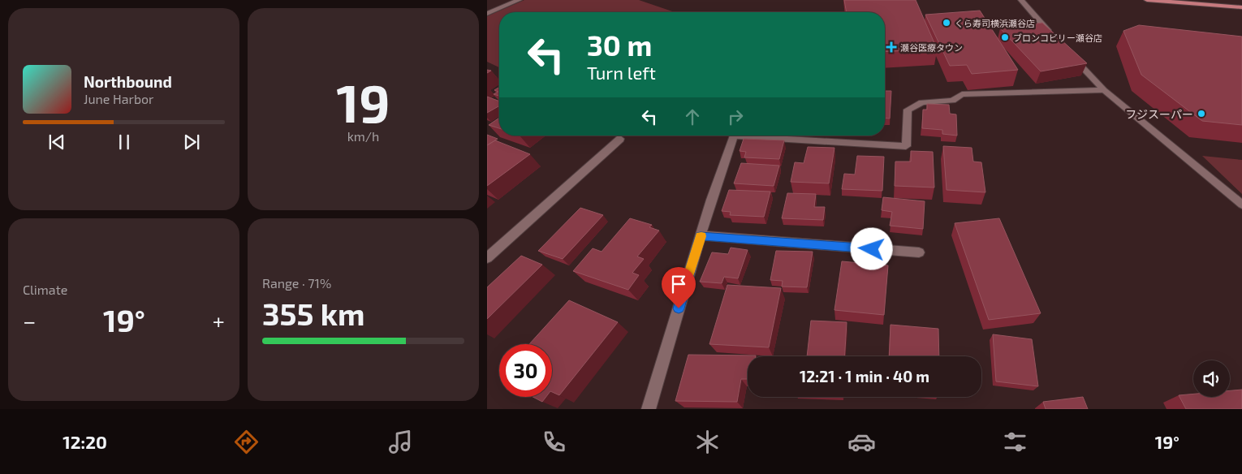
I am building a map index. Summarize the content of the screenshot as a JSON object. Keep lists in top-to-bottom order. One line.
{"places":{"other":["くら寿司横浜瀬谷店","ブロンコビリー瀬谷店","フジスーパー"],"health":["瀬谷医療タウン"]},"page":{"tile":[["19","km/h"],"Climate",["Range · 71%","355 km"]],"turn":["30 m","Turn left"],"song":["Northbound","June Harbor"],"heat":["−","19°","+"],"limit":"30","trip":"12:21 · 1 min · 40 m","tabs":["12:20","19°"]}}
